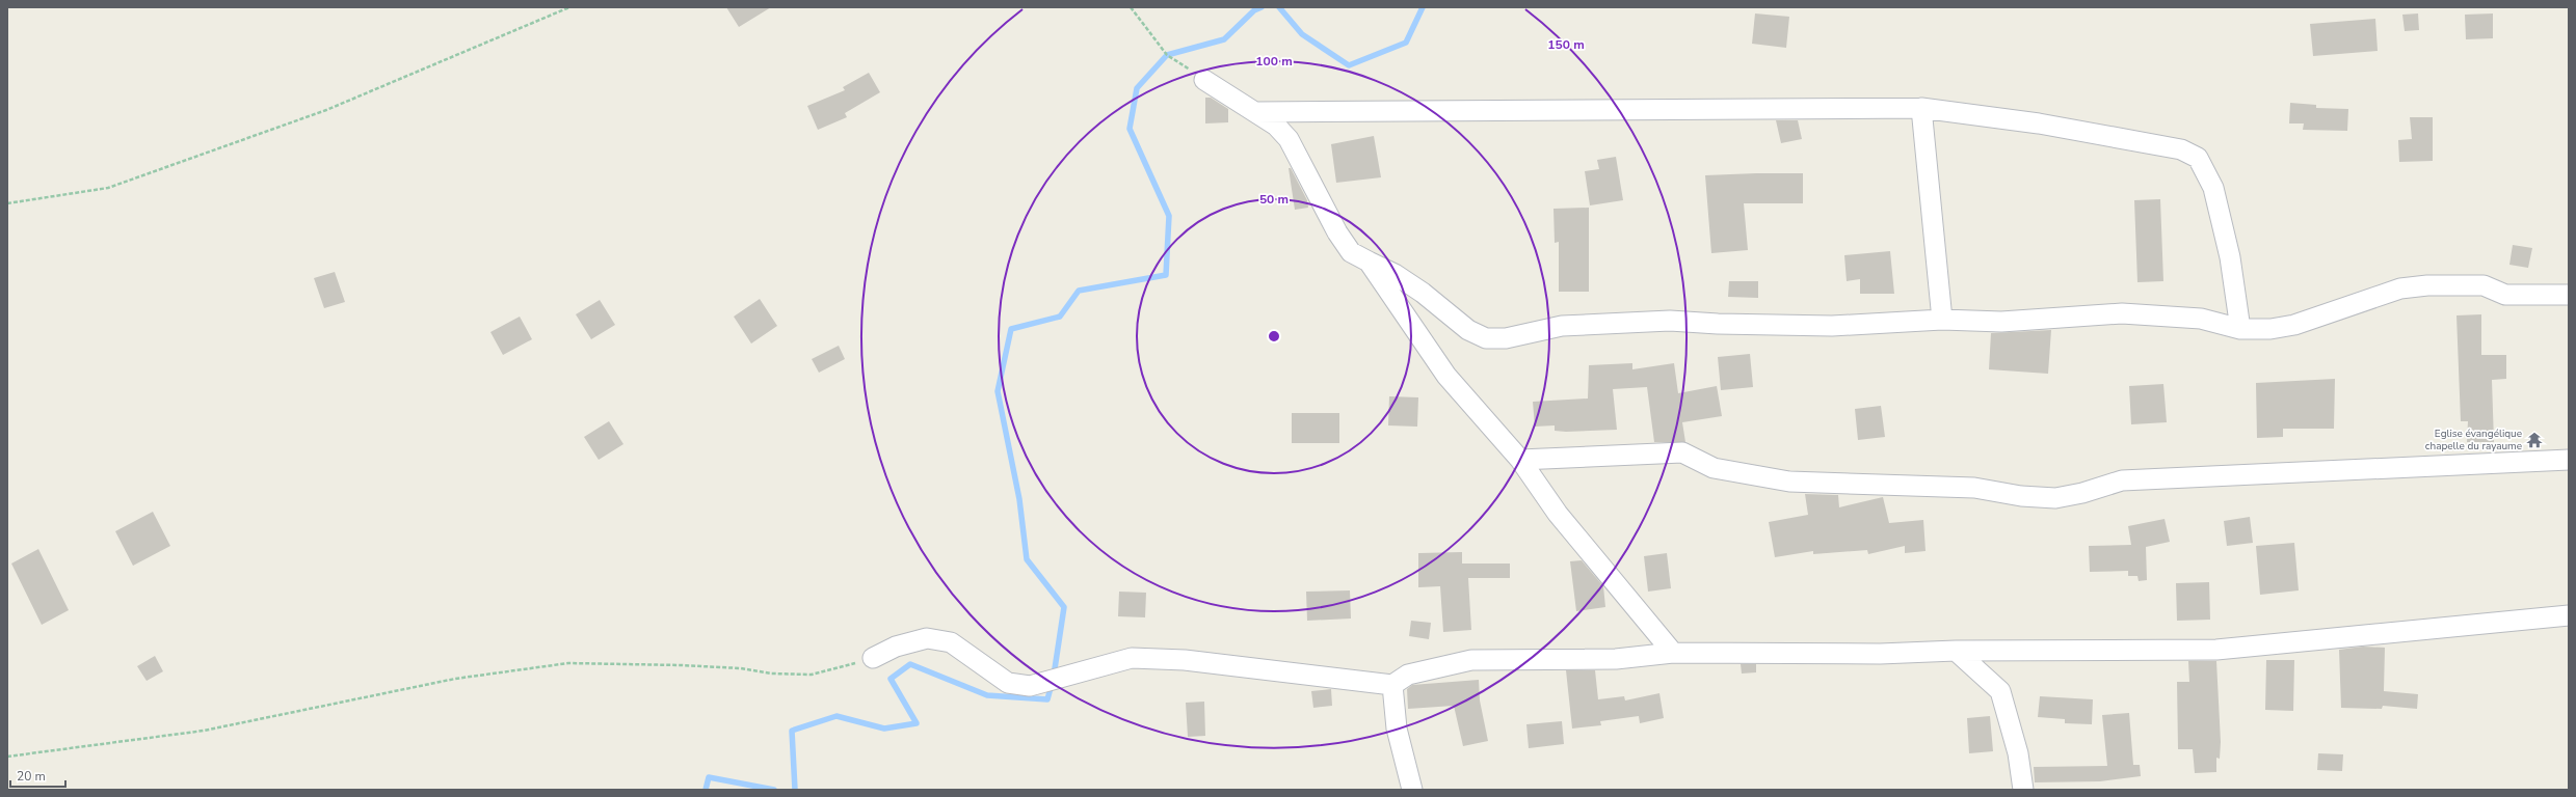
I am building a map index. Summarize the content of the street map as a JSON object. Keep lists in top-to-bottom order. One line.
{"places":{"temple":["Eglise évangélique chapelle du rayaume"]},"scale_bar":"20 m","rings":["150 m","100 m","50 m"]}
